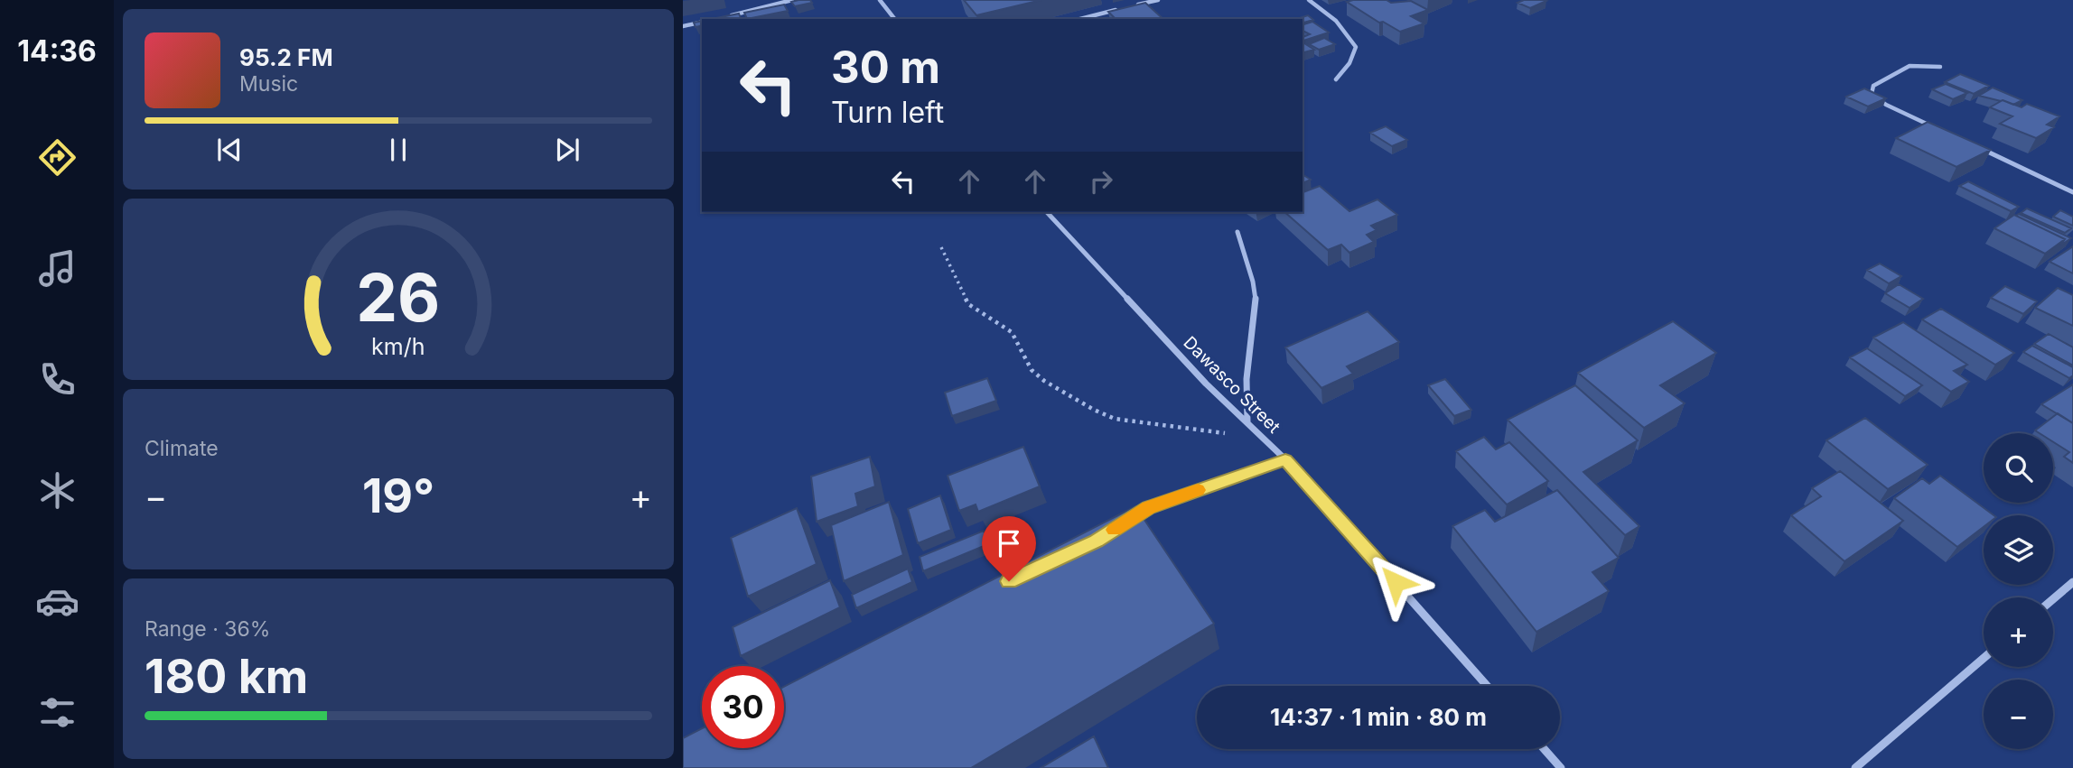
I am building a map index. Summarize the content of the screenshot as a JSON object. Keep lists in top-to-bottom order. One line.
{"streets":{"street":["Dawasco Street"]},"page":{"tabs":"14:36","turn":["30 m","Turn left"],"song":["95.2 FM","Music"],"tile":["Climate",["Range · 36%","180 km"]],"map_buttons":["+","−"],"heat":["−","19°","+"],"limit":"30","trip":"14:37 · 1 min · 80 m","gauge":["26","km/h"]}}
